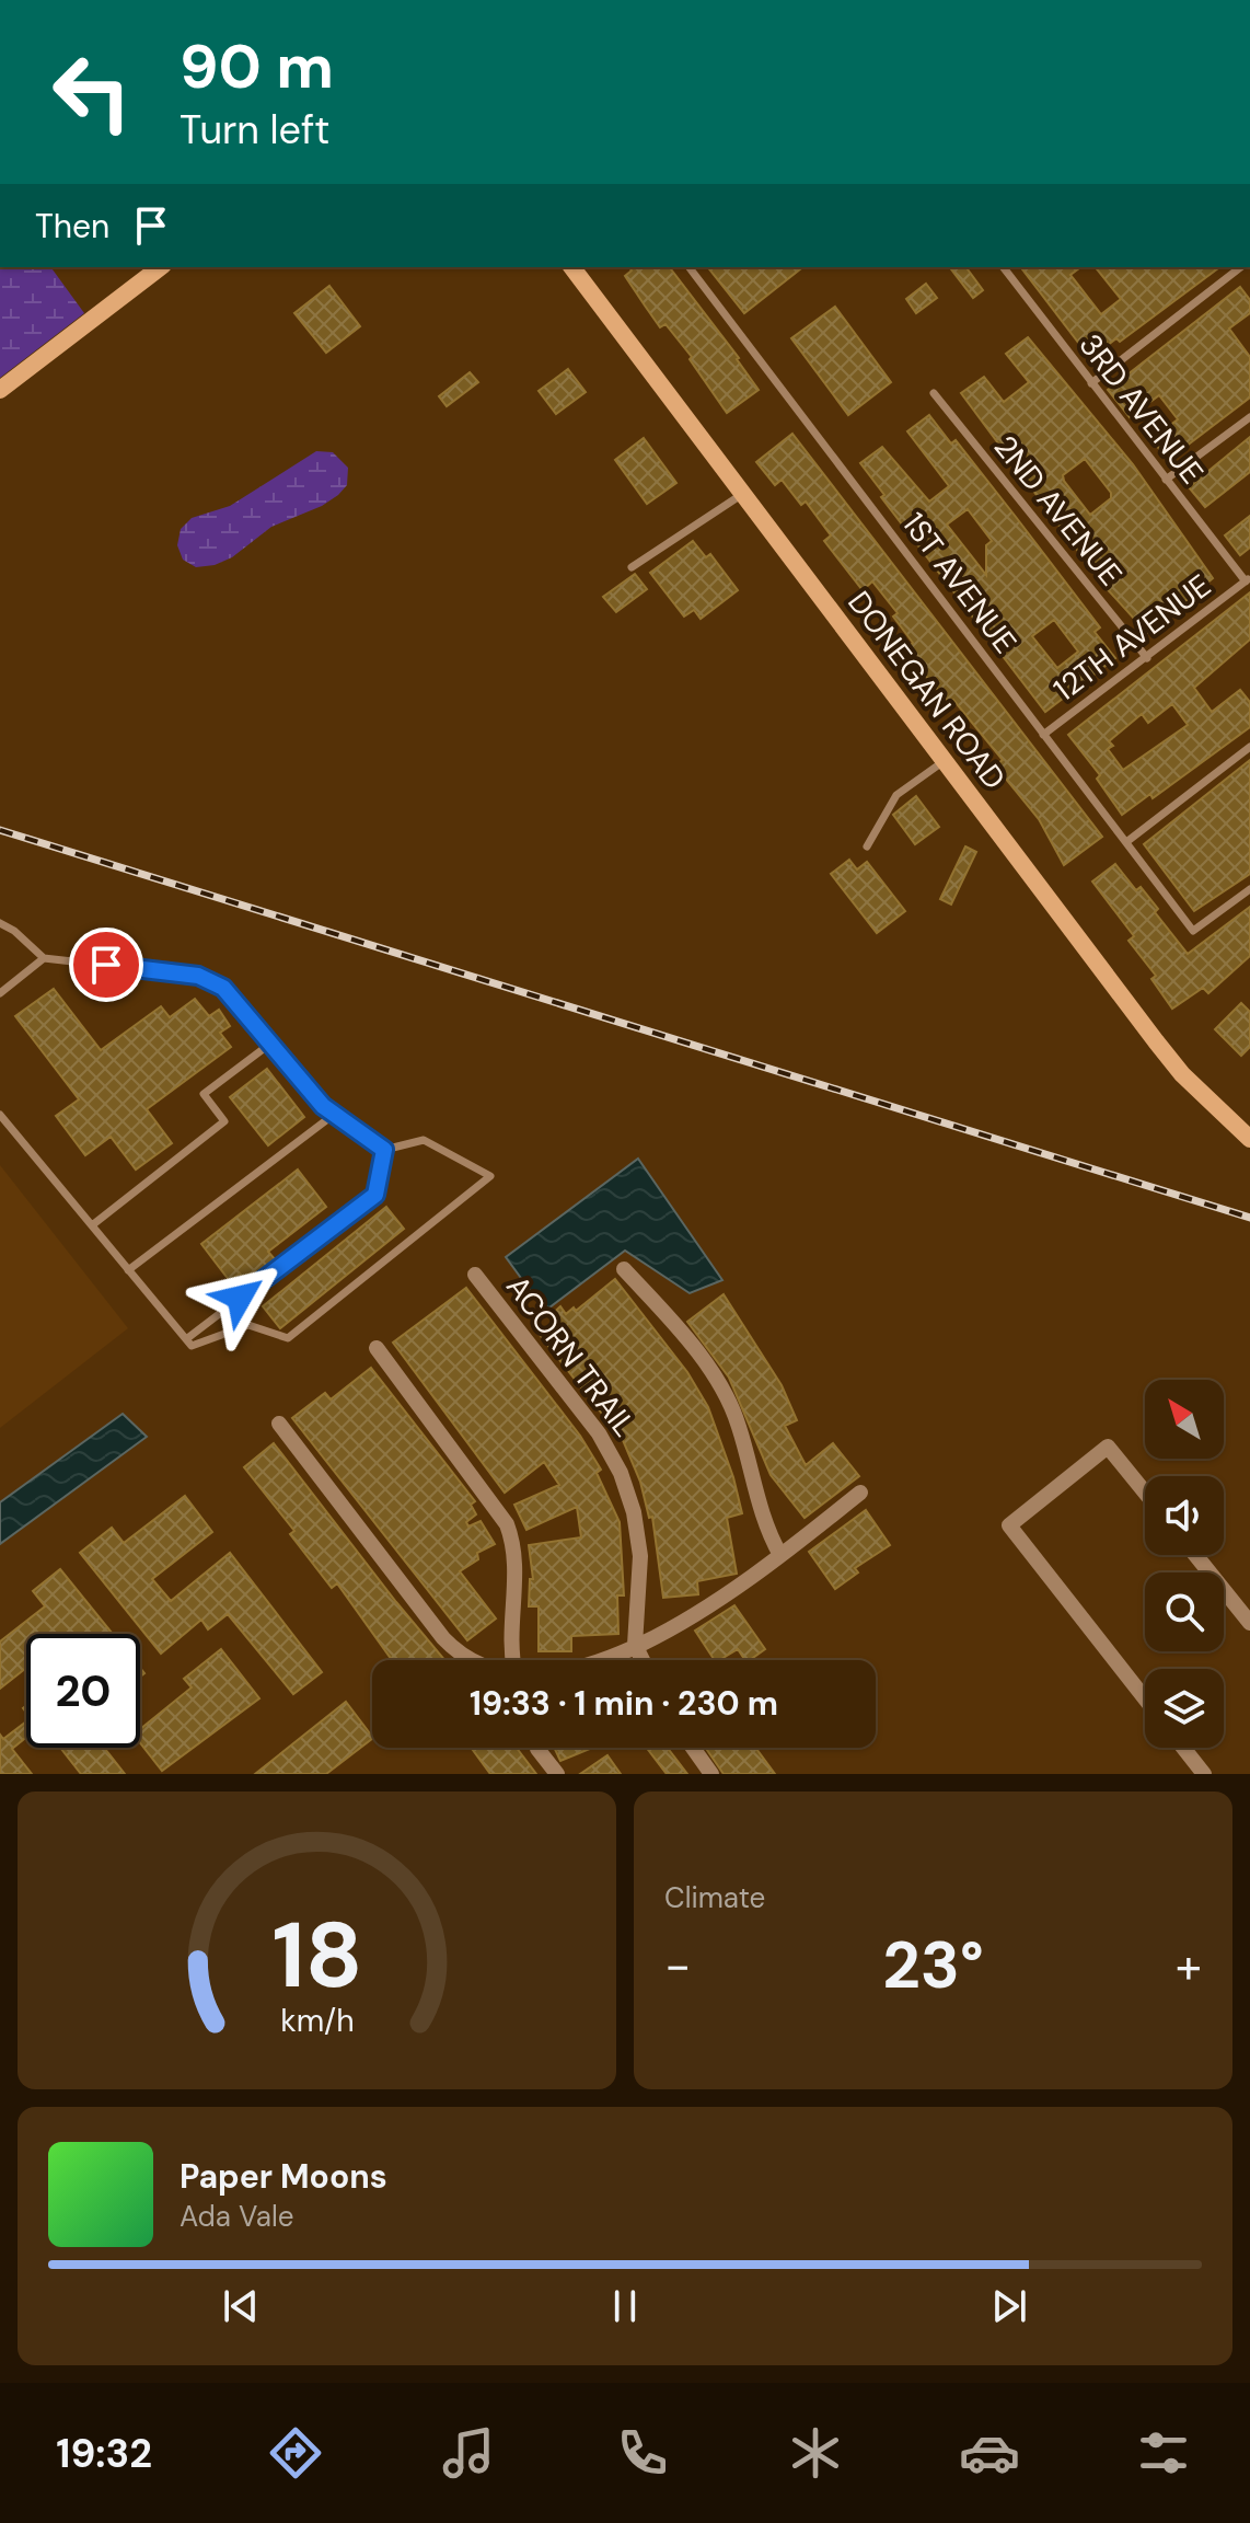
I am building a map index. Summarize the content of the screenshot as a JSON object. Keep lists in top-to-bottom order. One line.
{"streets":{"street":["DONEGAN ROAD","ACORN TRAIL"],"lane":["3RD AVENUE","2ND AVENUE","1ST AVENUE","12TH AVENUE"]},"crossings":[["3RD AVENUE","12TH AVENUE"],["2ND AVENUE","12TH AVENUE"],["1ST AVENUE","12TH AVENUE"]],"north":"top left","page":{"turn":["90 m","Turn left"],"then":"Then","limit":"20","trip":"19:33 · 1 min · 230 m","tile":"Climate","heat":["−","23°","+"],"song":["Paper Moons","Ada Vale"],"tabs":"19:32","gauge":["18","km/h"]}}
